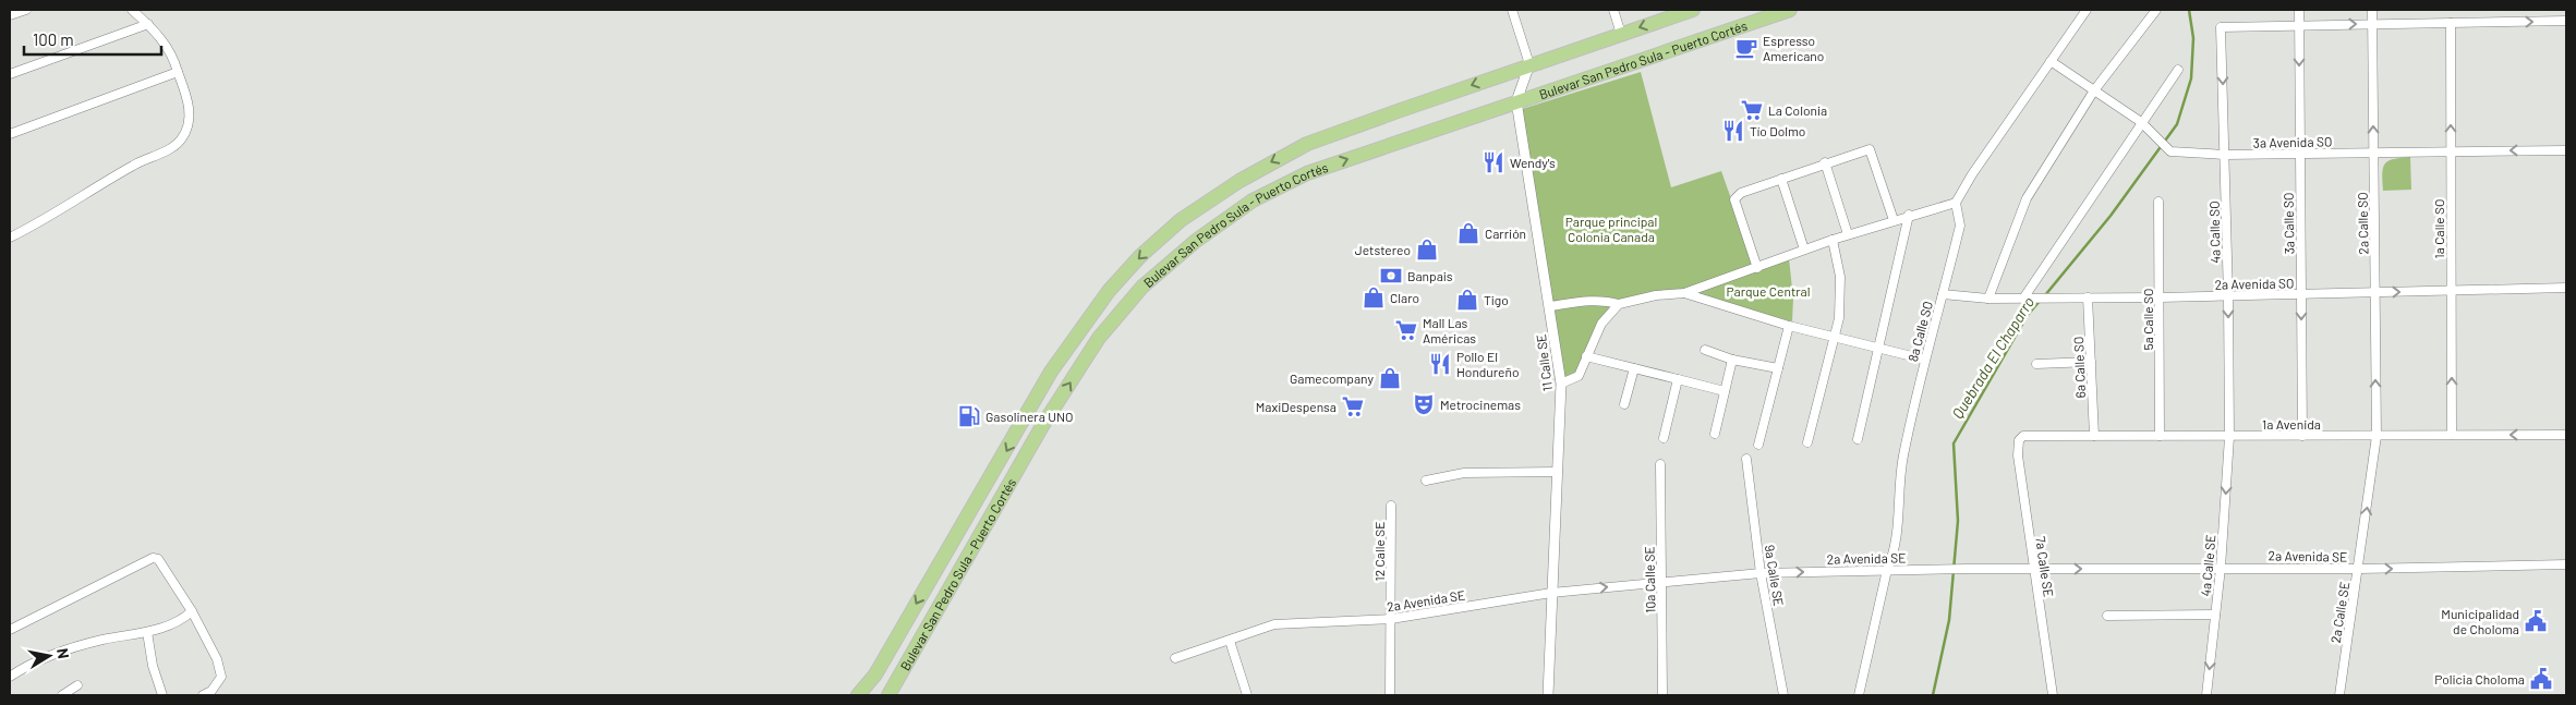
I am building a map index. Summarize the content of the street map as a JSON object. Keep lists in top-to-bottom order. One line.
{"streets":{"highway":["Bulevar San Pedro Sula - Puerto Cortés"],"street":["3a Avenida SO","3a Calle SO","2a Calle SO","1a Calle SO","4a Calle SO","2a Avenida SO","5a Calle SO","8a Calle SO","11 Calle SE","6a Calle SO","1a Avenida","12 Calle SE","2a Avenida SE","4a Calle SE","7a Calle SE","9a Calle SE","10a Calle SE","2a Calle SE"]},"crossings":[["Bulevar San Pedro Sula - Puerto Cortés","11 Calle SE"],["3a Avenida SO","3a Calle SO"],["3a Avenida SO","2a Calle SO"],["3a Avenida SO","1a Calle SO"],["3a Avenida SO","4a Calle SO"],["3a Calle SO","4a Calle SO"],["3a Calle SO","2a Avenida SO"],["3a Calle SO","1a Avenida"],["2a Calle SO","2a Avenida SO"],["2a Calle SO","1a Avenida"],["2a Calle SO","2a Calle SE"],["1a Calle SO","2a Avenida SO"],["1a Calle SO","1a Avenida"],["4a Calle SO","2a Avenida SO"],["4a Calle SO","1a Avenida"],["4a Calle SO","4a Calle SE"],["2a Avenida SO","5a Calle SO"],["2a Avenida SO","8a Calle SO"],["2a Avenida SO","6a Calle SO"],["5a Calle SO","1a Avenida"],["8a Calle SO","2a Avenida SE"],["11 Calle SE","2a Avenida SE"],["6a Calle SO","1a Avenida"],["1a Avenida","4a Calle SE"],["1a Avenida","7a Calle SE"],["1a Avenida","2a Calle SE"],["12 Calle SE","2a Avenida SE"],["2a Avenida SE","4a Calle SE"],["2a Avenida SE","7a Calle SE"],["2a Avenida SE","9a Calle SE"],["2a Avenida SE","10a Calle SE"],["2a Avenida SE","2a Calle SE"]],"one_way":["3a Calle SO","2a Calle SO","1a Calle SO","4a Calle SO","2a Avenida SE","4a Calle SE","2a Calle SE"],"water":["Quebrada El Chaparro"],"parks":["Parque principal Colonia Canada","Parque Central"],"places":{"cafe":["Espresso Americano"],"supermarket":["La Colonia","Mall Las Américas","MaxiDespensa"],"restaurant":["Tío Dolmo","Wendy's","Pollo El Hondureño"],"shop":["Carrión","Jetstereo","Claro","Tigo","Gamecompany"],"bank":["Banpais"],"theatre":["Metrocinemas"],"fuel station":["Gasolinera UNO"],"public building":["Municipalidad de Choloma","Policia Choloma"]},"scale_bar":"100 m","north":"right"}
